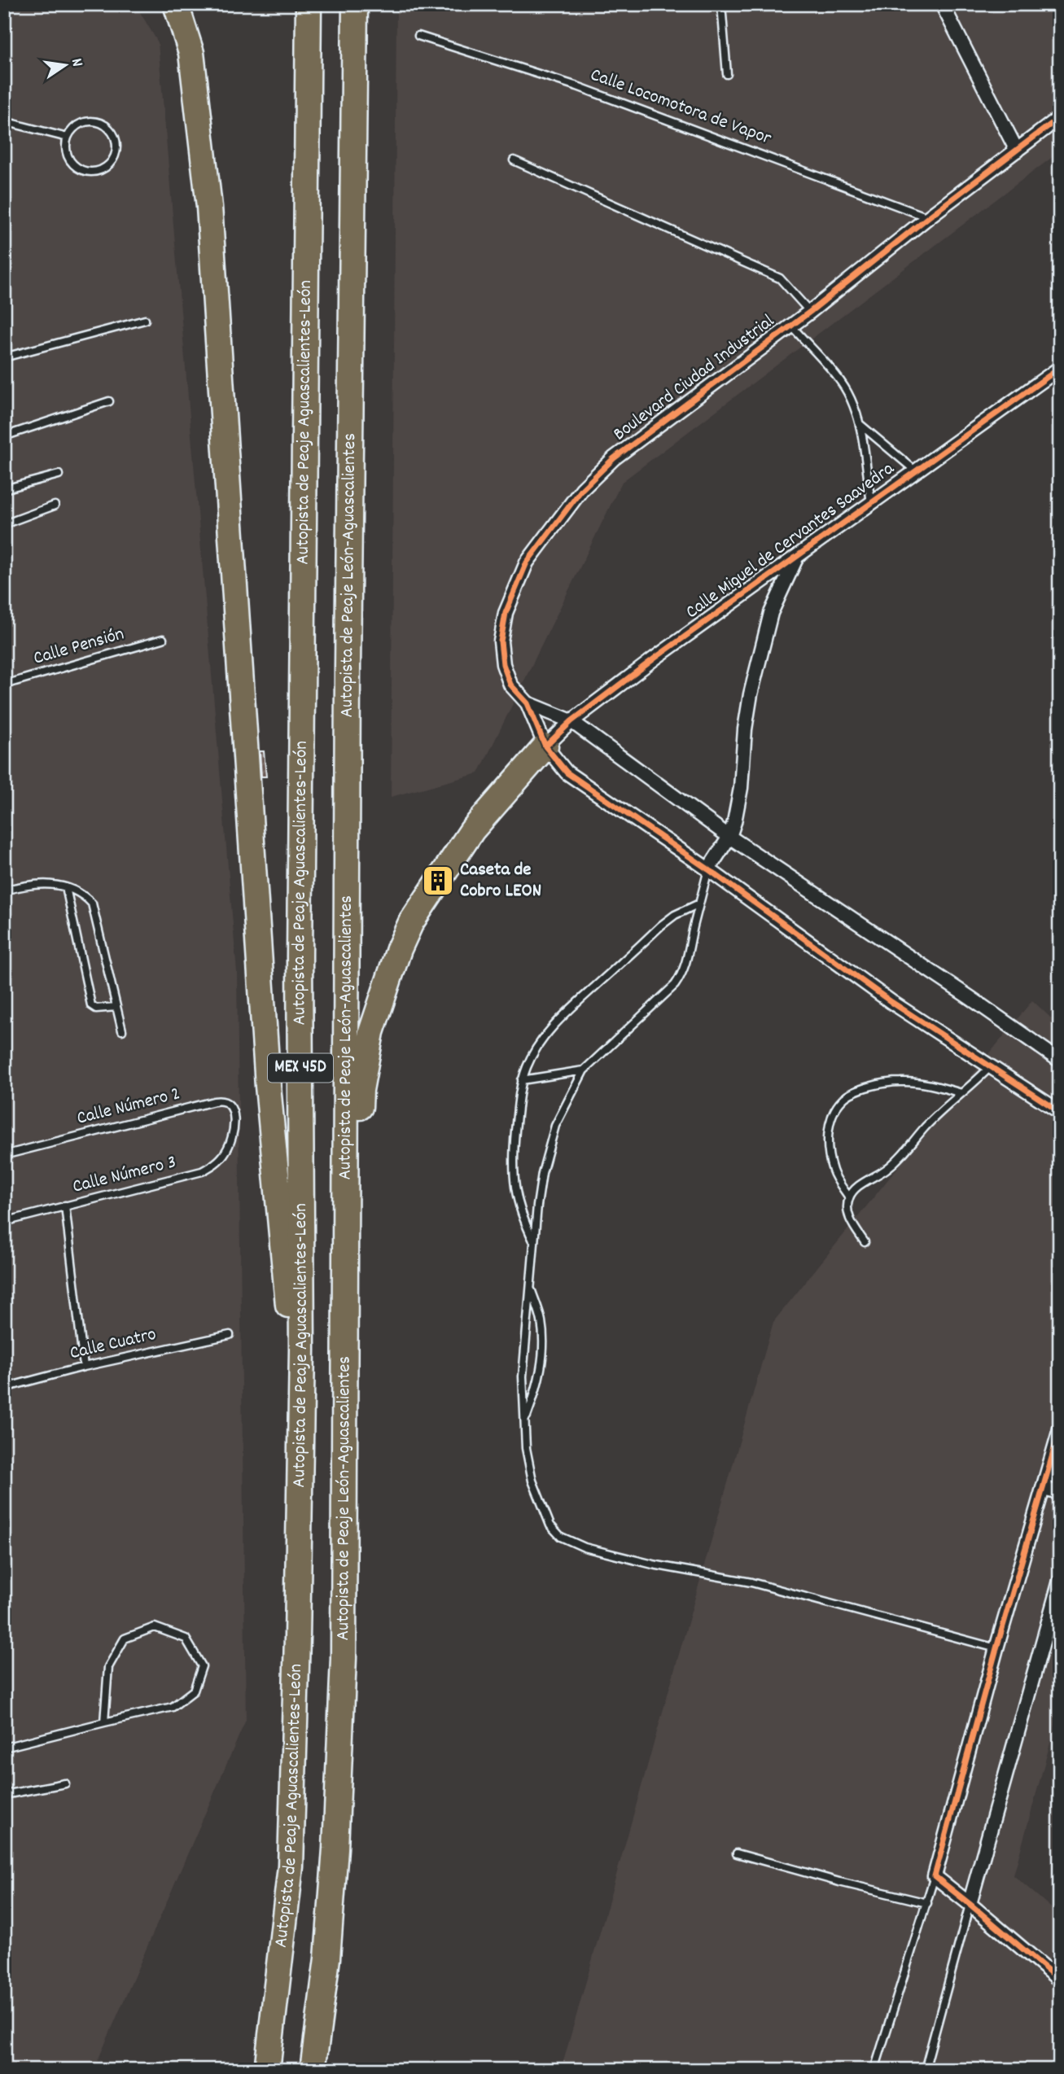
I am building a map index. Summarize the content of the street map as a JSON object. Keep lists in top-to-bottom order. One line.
{"streets":{"highway":["Autopista de Peaje Aguascalientes-León","Autopista de Peaje León-Aguascalientes","MEX 45D"],"street":["Boulevard Ciudad Industrial","Calle Miguel de Cervantes Saavedra"],"lane":["Calle Locomotora de Vapor","Calle Pensión","Calle Número 2","Calle Número 3","Calle Cuatro"]},"crossings":[["Calle Locomotora de Vapor","Boulevard Ciudad Industrial"],["Boulevard Ciudad Industrial","Calle Miguel de Cervantes Saavedra"],["Calle Número 2","Calle Número 3"]],"places":{"building":["Caseta de Cobro LEON"]},"north":"right"}
